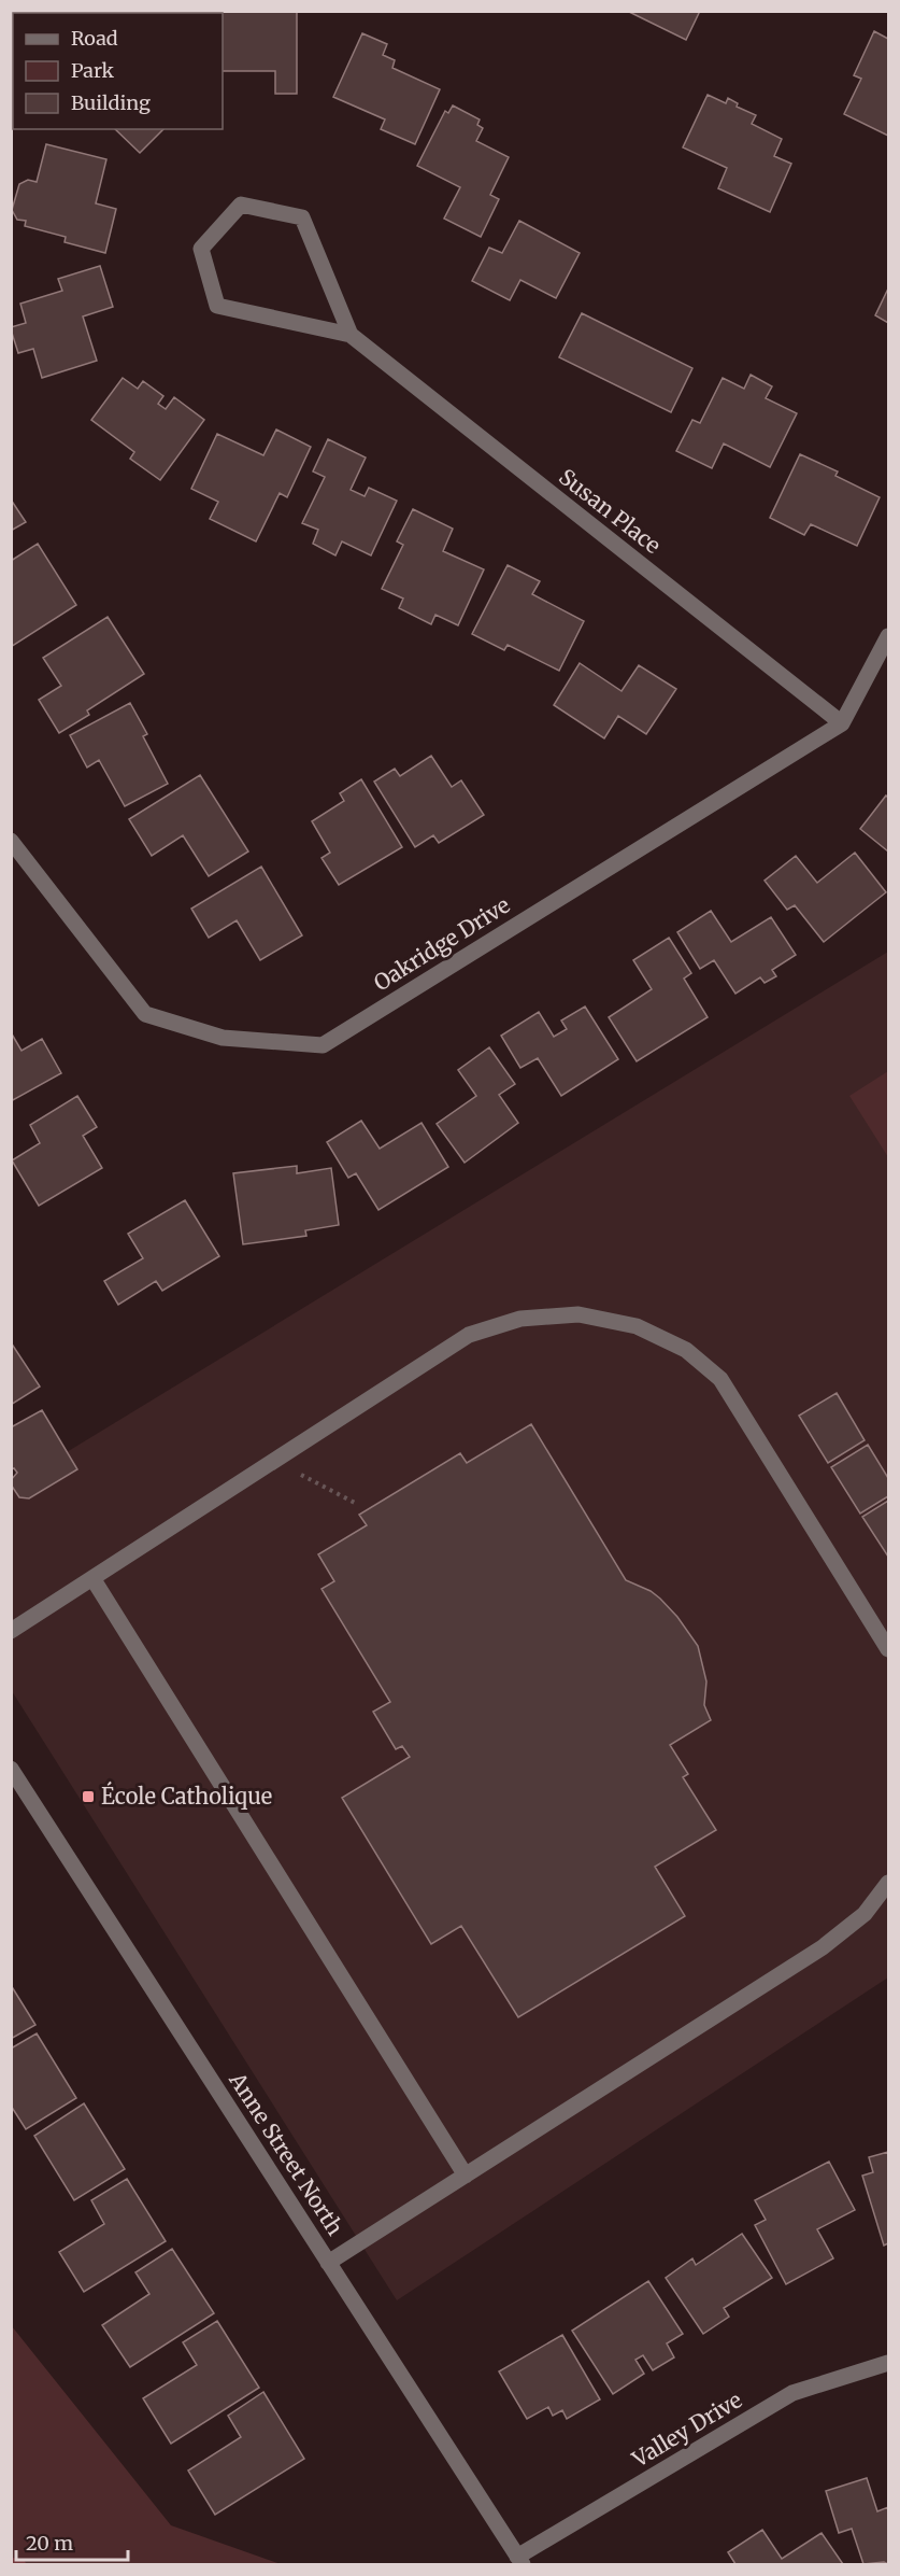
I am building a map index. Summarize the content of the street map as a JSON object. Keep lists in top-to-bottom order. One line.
{"streets":{"street":["Susan Place","Oakridge Drive","Anne Street North","Valley Drive"]},"crossings":[["Susan Place","Oakridge Drive"],["Anne Street North","Valley Drive"]],"places":{"transit":["École Catholique"]},"legend":["Road","Park","Building"],"scale_bar":"20 m"}
